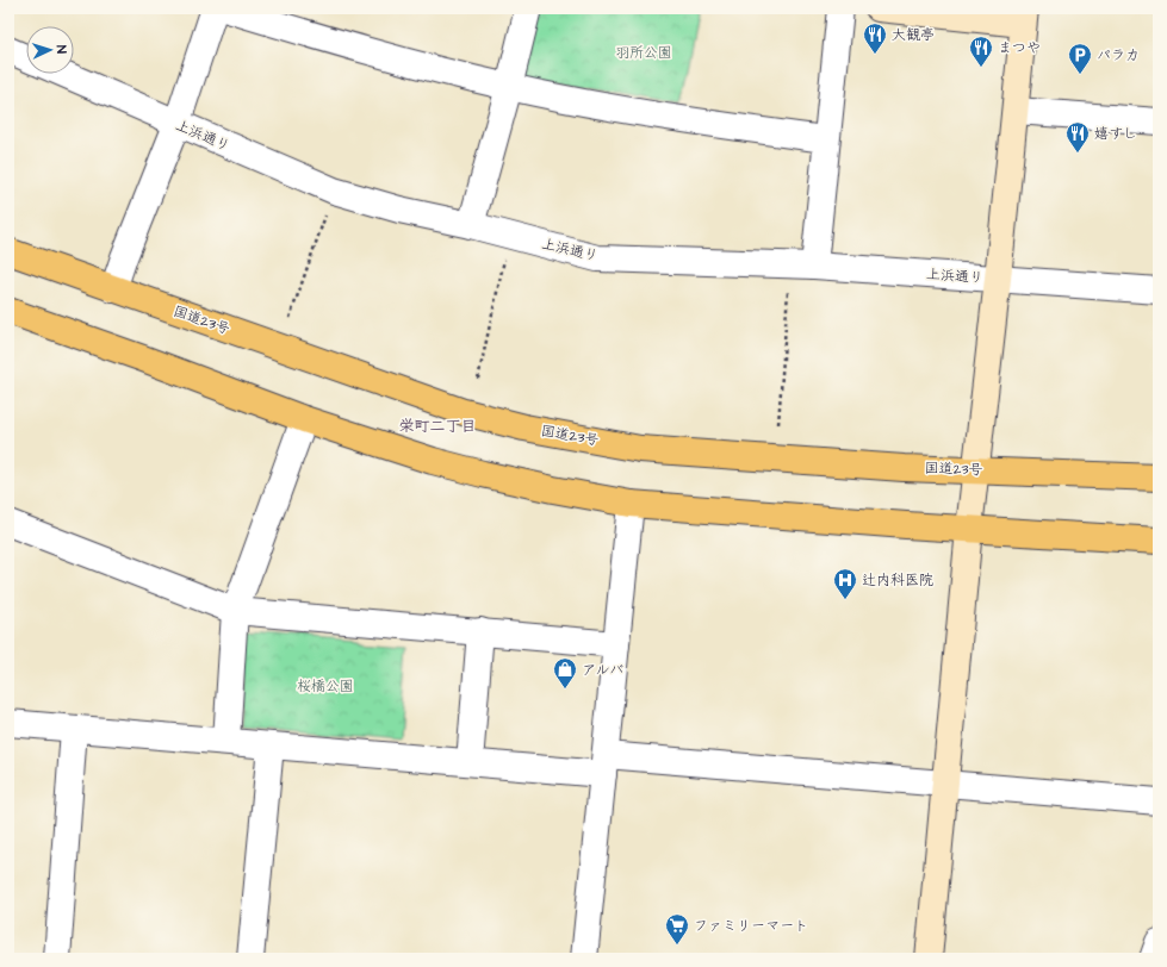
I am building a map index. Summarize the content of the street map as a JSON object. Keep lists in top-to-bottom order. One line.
{"streets":{"highway":["国道23号"],"street":["上浜通り"]},"districts":["栄町二丁目"],"parks":["羽所公園","桜橋公園"],"places":{"restaurant":["大観亭","まつや","嬉すし"],"parking":["パラカ"],"hospital":["辻内科医院"],"shop":["アルバ"],"supermarket":["ファミリーマート"]},"north":"right"}
